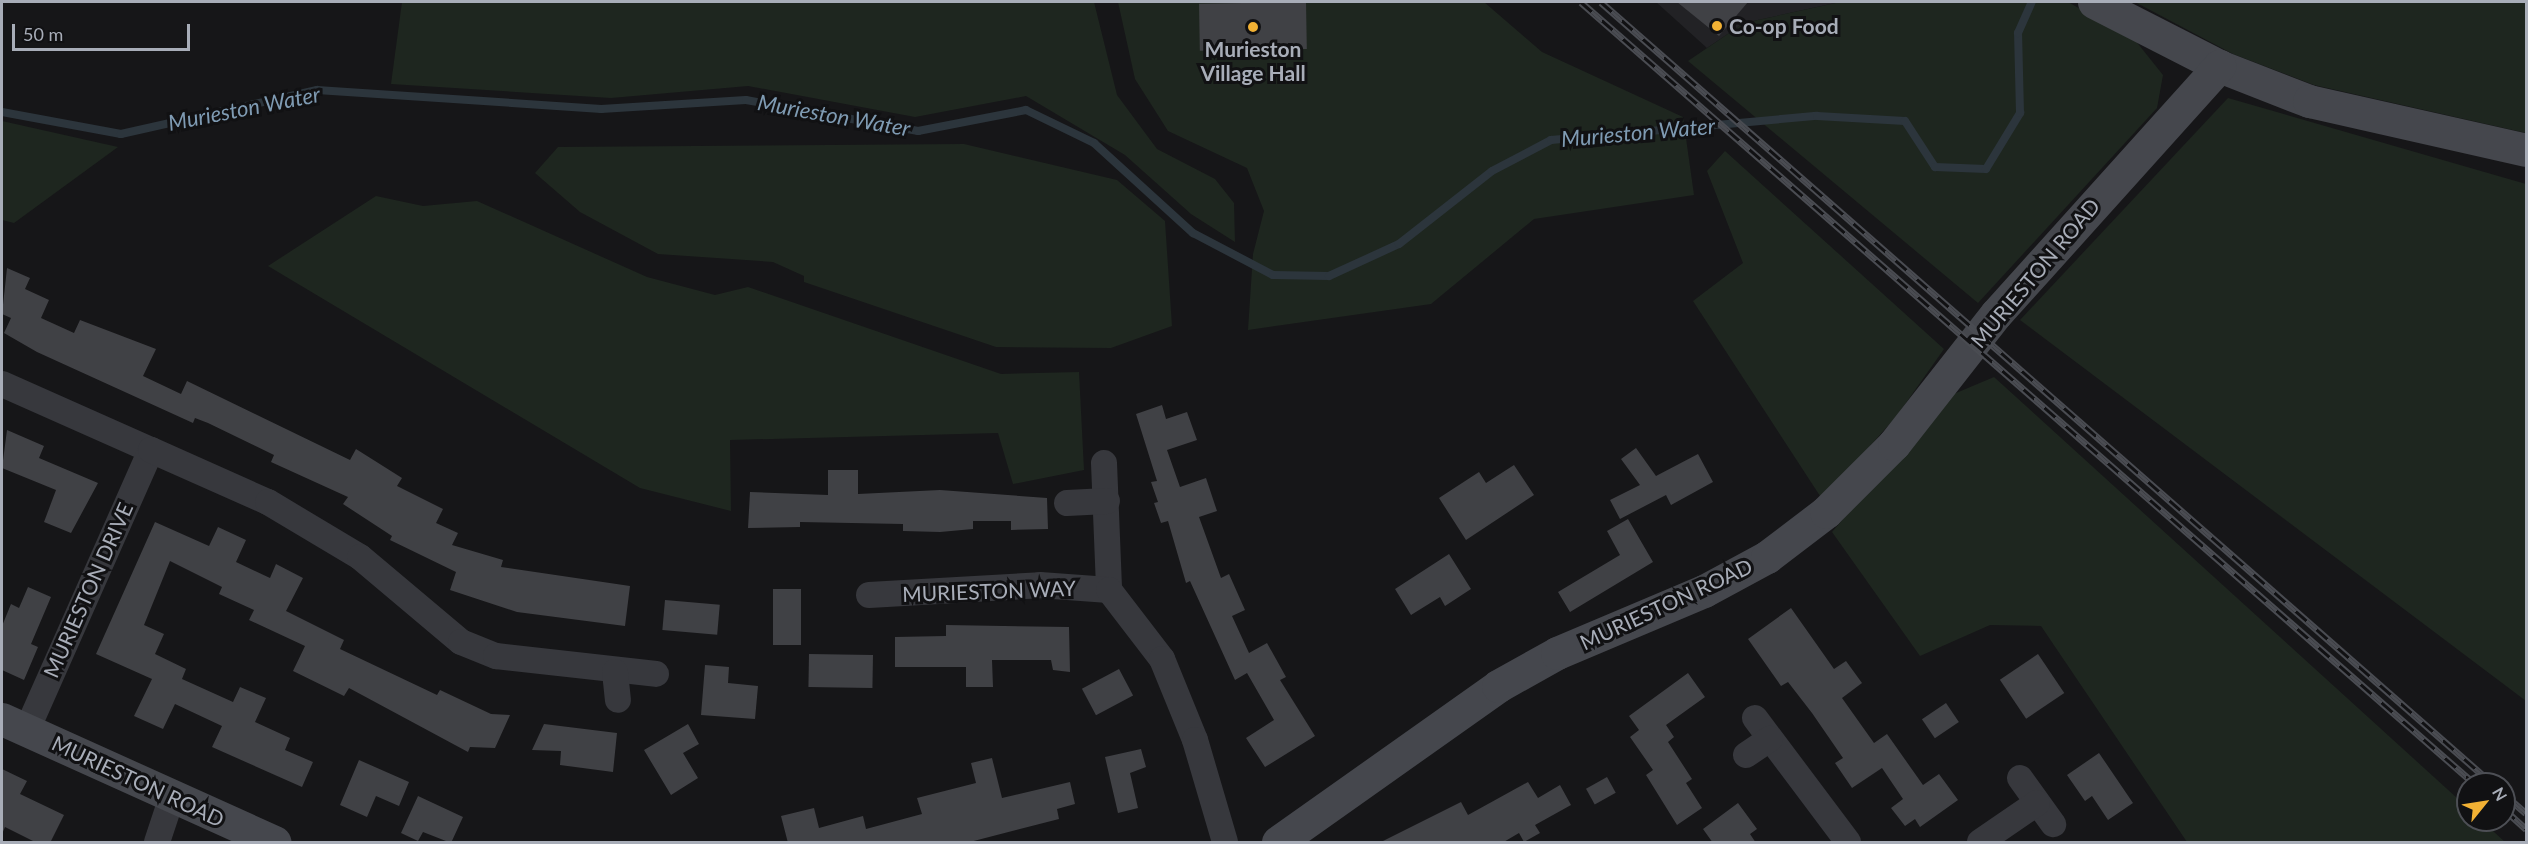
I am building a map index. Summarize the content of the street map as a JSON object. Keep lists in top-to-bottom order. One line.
{"streets":{"street":["MURIESTON ROAD","MURIESTON DRIVE","MURIESTON WAY"]},"crossings":[["MURIESTON ROAD","MURIESTON DRIVE"]],"water":["Murieston Water"],"places":["Co-op Food","Murieston Village Hall"],"scale_bar":"50 m","north":"top right"}
